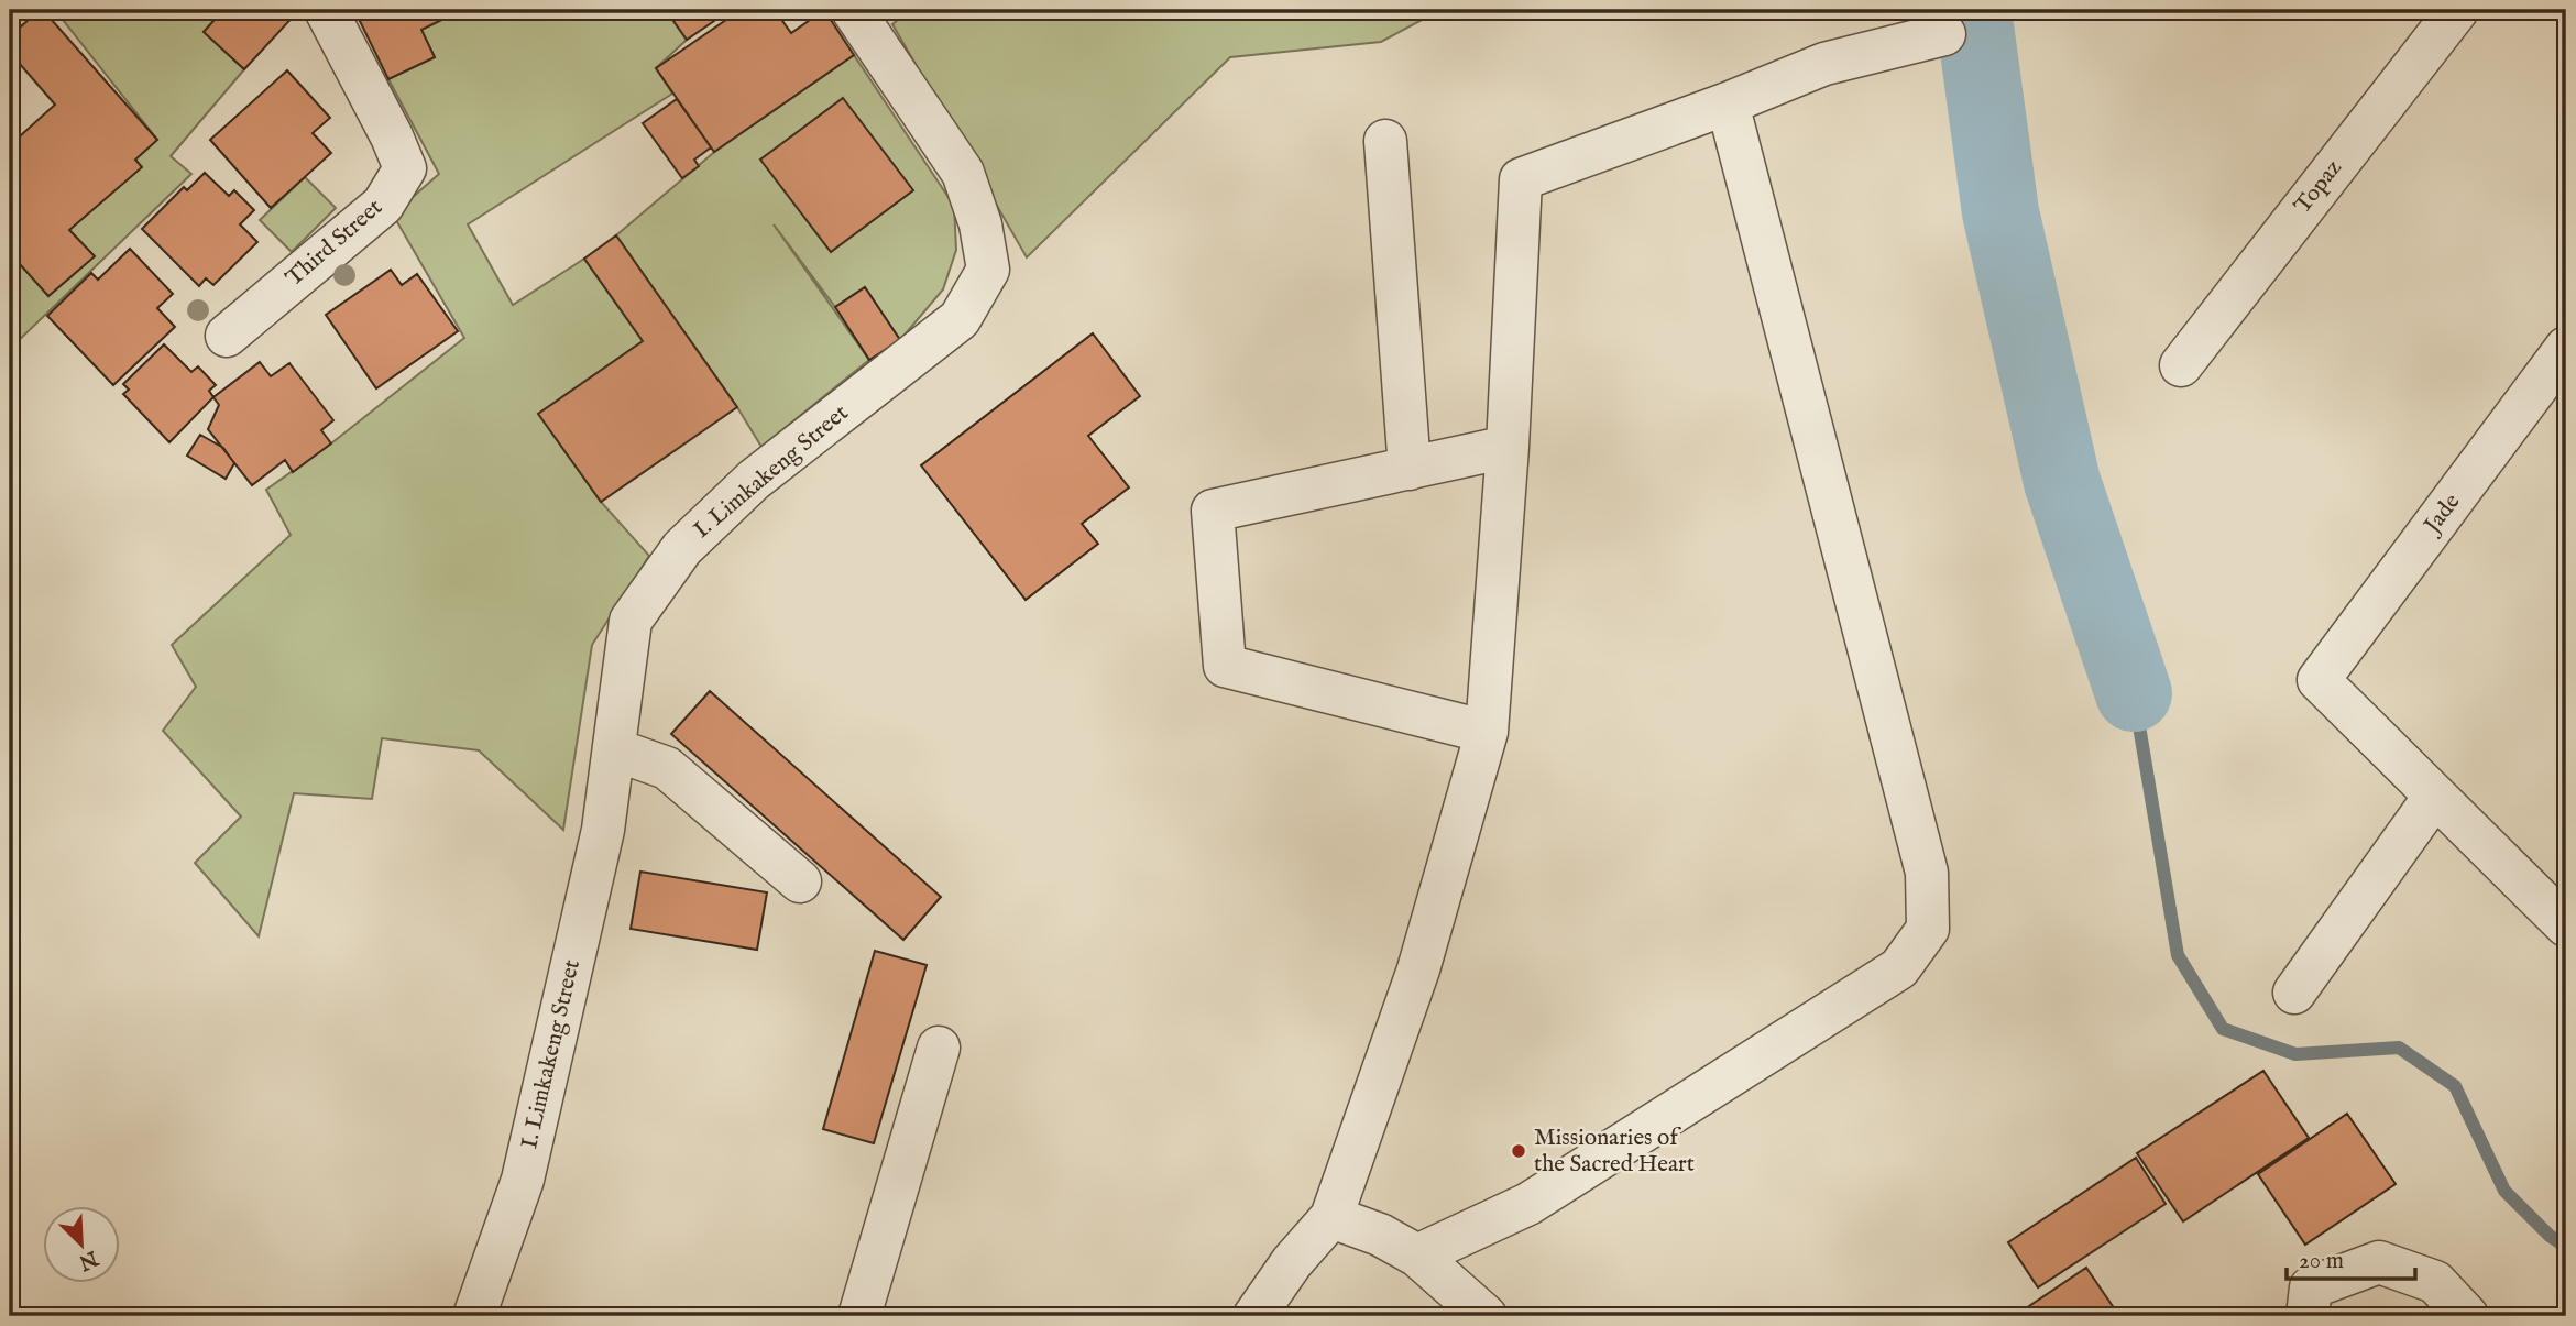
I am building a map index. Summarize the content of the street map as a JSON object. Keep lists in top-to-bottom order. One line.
{"streets":{"street":["Topaz","Third Street","I. Limkakeng Street","Jade"]},"places":["Missionaries of the Sacred Heart"],"scale_bar":"20 m","north":"bottom right"}
